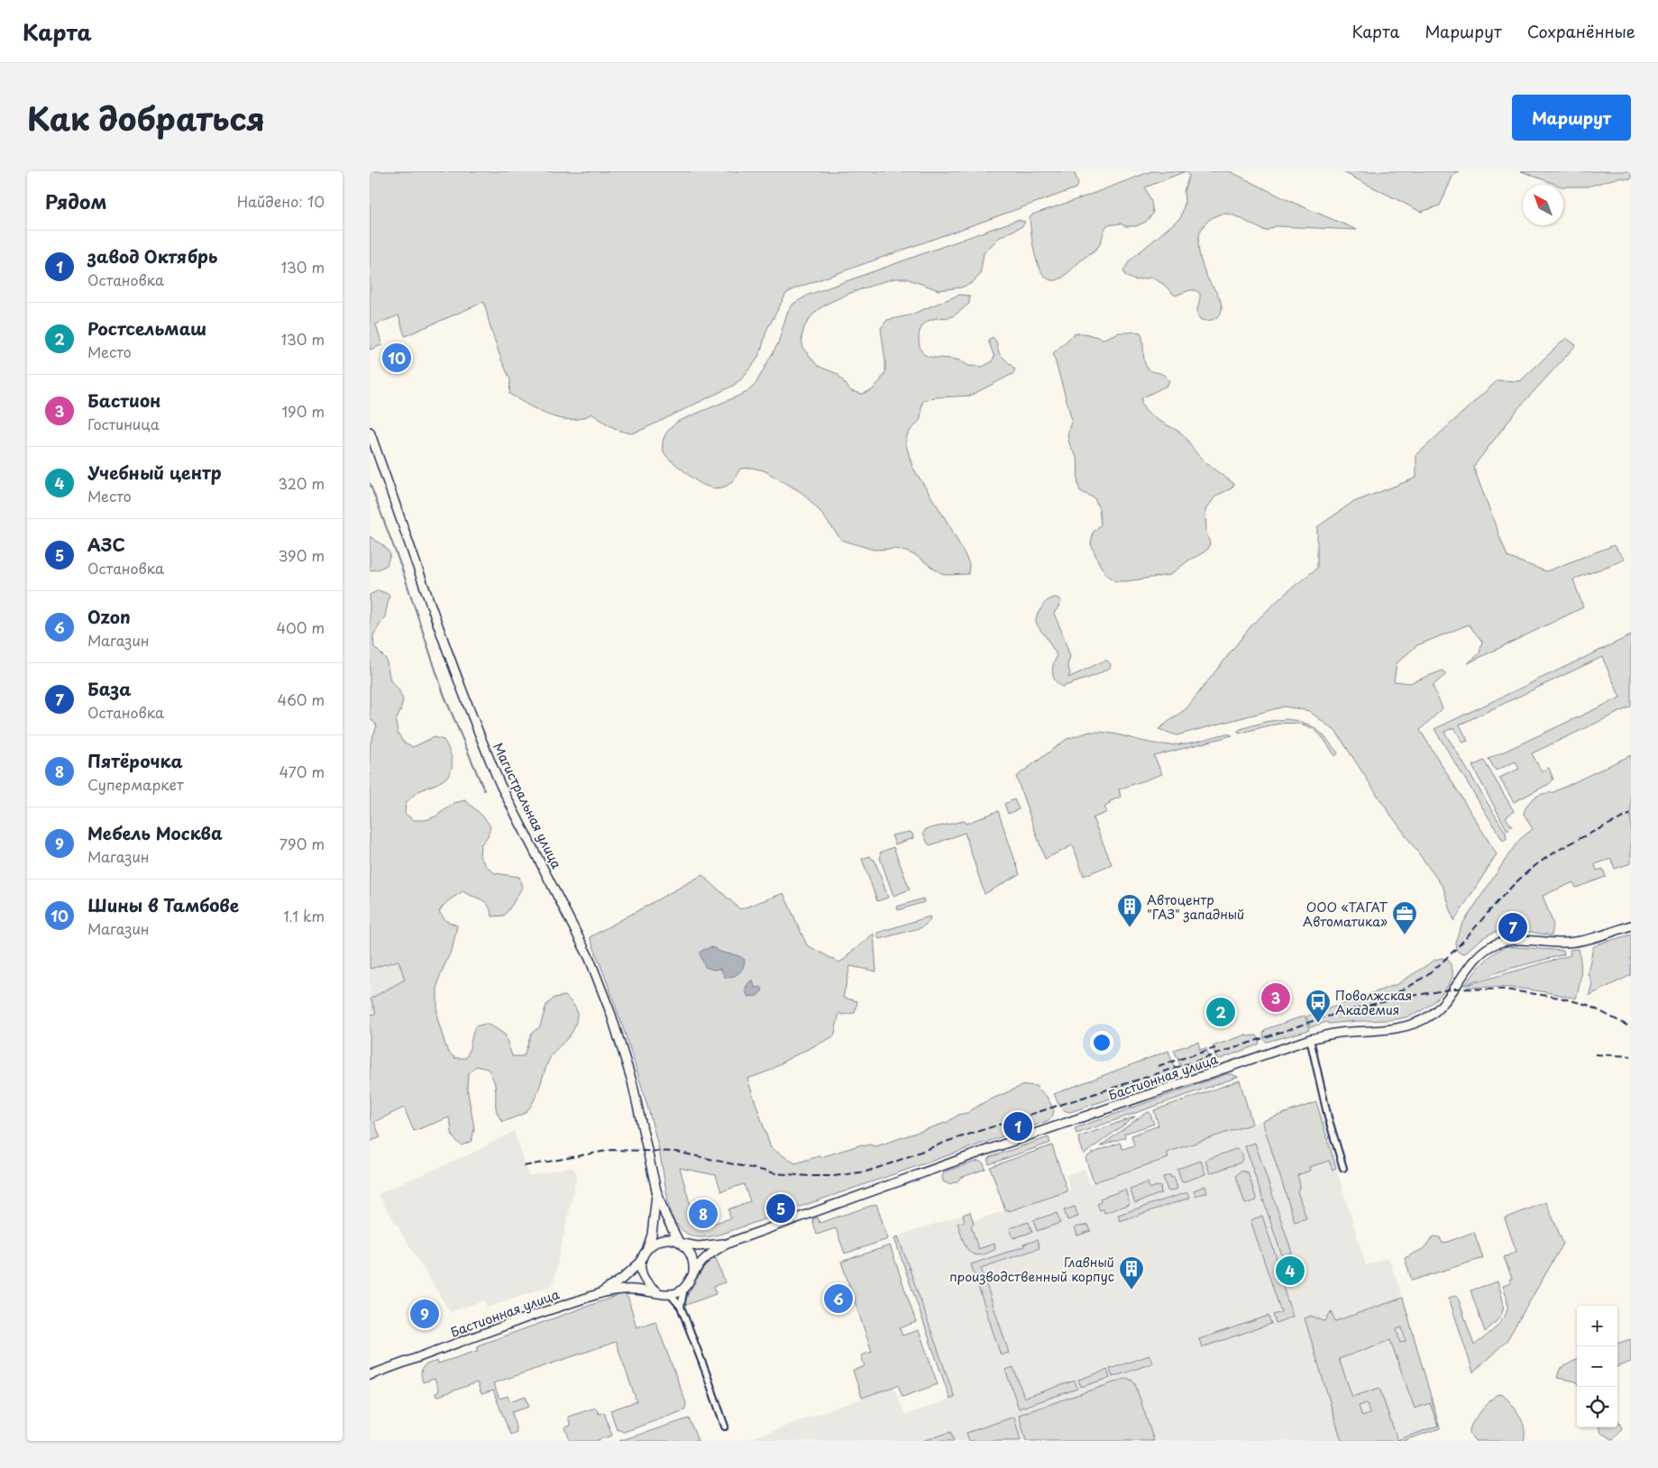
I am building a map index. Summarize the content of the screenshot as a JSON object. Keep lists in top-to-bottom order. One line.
{"streets":{"main road":["Магистральная улица","Бастионная улица"]},"places":{"building":["Автоцентр \"ГАЗ\" западный","Главный производственный корпус"],"office":["ООО «ТАГАТ Автоматика»"],"bus stop":["Поволжская Академия"]},"north":"top left","page":{"header":"Карта","nav":["Карта","Маршрут","Сохранённые"],"title":"Как добраться","buttons":"Маршрут","heading":["Рядом","Найдено: 10"],"list":[{"mark":"1","name":"завод Октябрь","note":"Остановка","value":"130 m"},{"mark":"2","name":"Ростсельмаш","note":"Место","value":"130 m"},{"mark":"3","name":"Бастион","note":"Гостиница","value":"190 m"},{"mark":"4","name":"Учебный центр","note":"Место","value":"320 m"},{"mark":"5","name":"АЗС","note":"Остановка","value":"390 m"},{"mark":"6","name":"Ozon","note":"Магазин","value":"400 m"},{"mark":"7","name":"База","note":"Остановка","value":"460 m"},{"mark":"8","name":"Пятёрочка","note":"Супермаркет","value":"470 m"},{"mark":"9","name":"Мебель Москва","note":"Магазин","value":"790 m"},{"mark":"10","name":"Шины в Тамбове","note":"Магазин","value":"1.1 km"}],"pins":["10","7","3","2","1","5","8","4","6","9"],"map_buttons":["+","−"]}}
